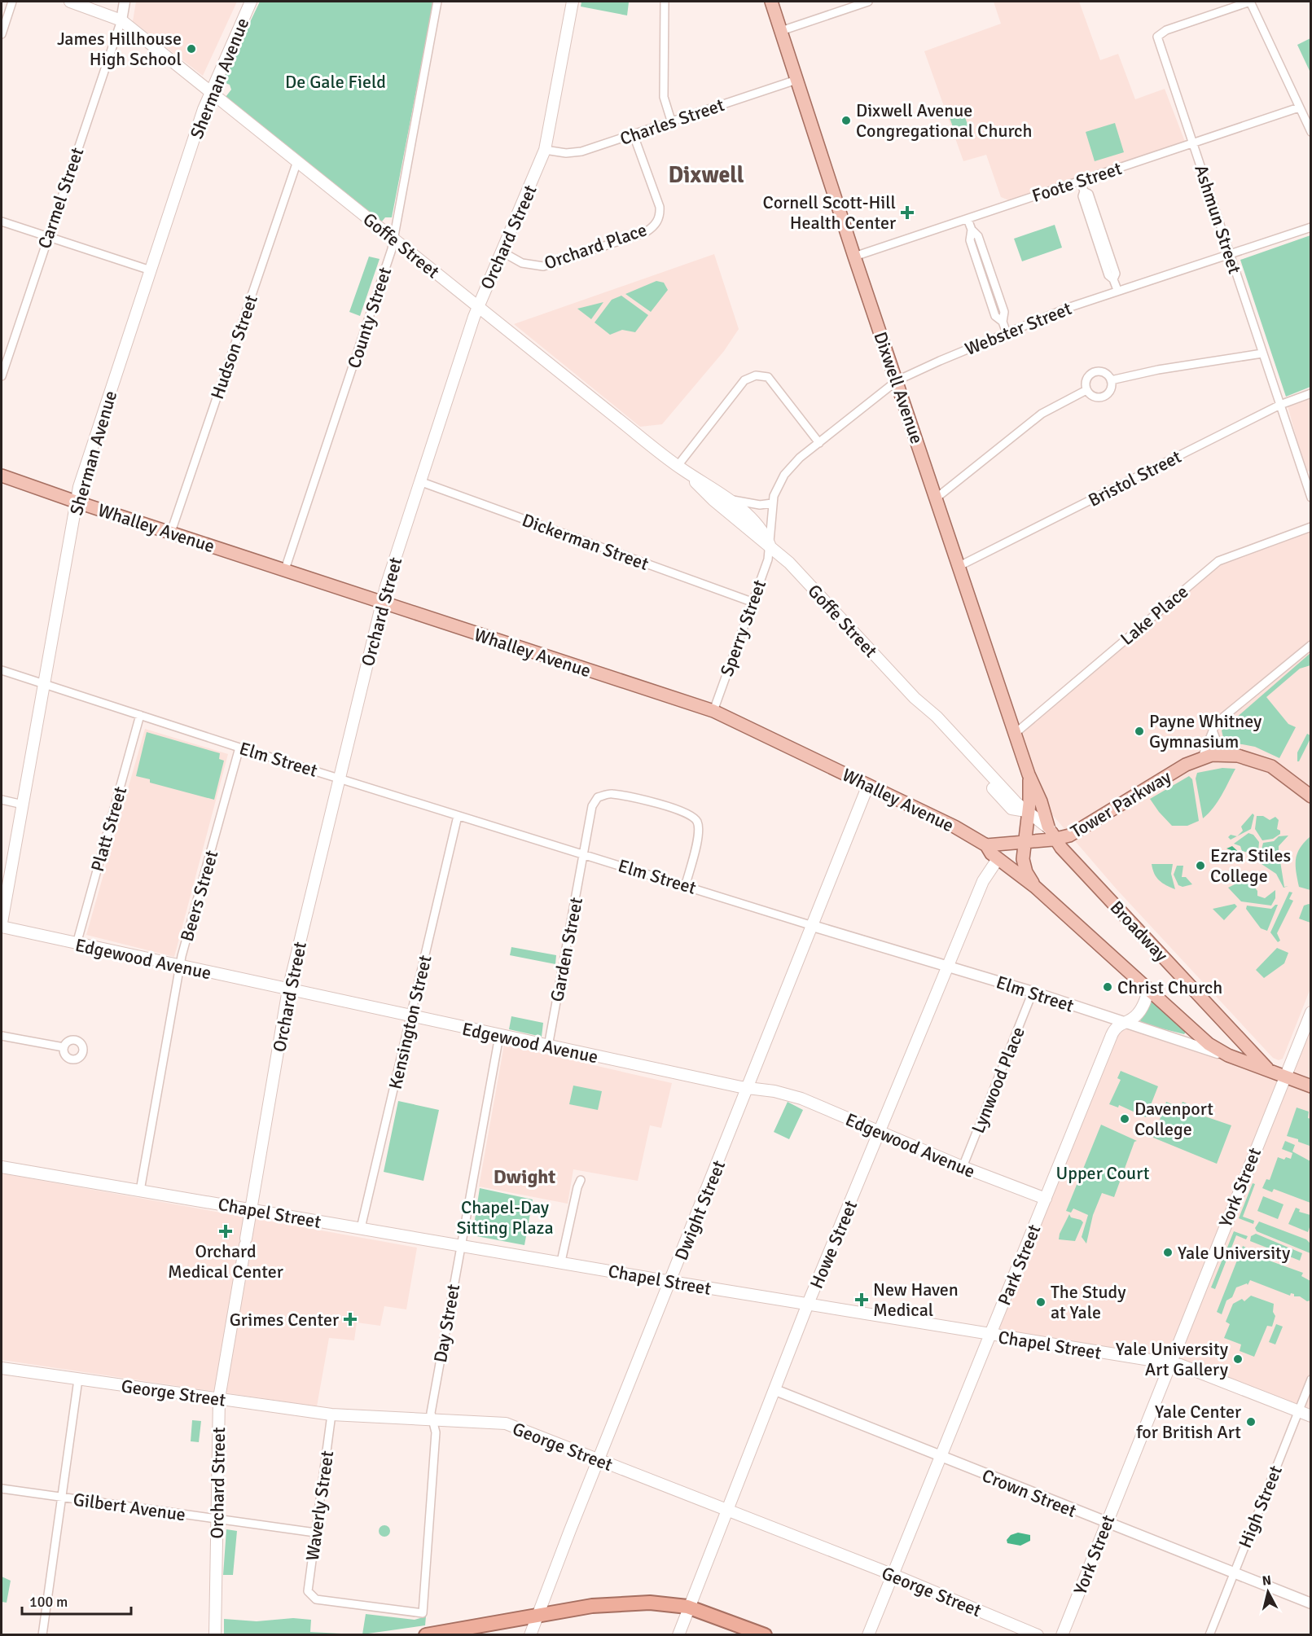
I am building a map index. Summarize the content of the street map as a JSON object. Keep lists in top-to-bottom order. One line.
{"streets":{"main road":["Sherman Avenue","Orchard Street","Goffe Street","Dixwell Avenue","Whalley Avenue","Elm Street","Tower Parkway","Broadway","Edgewood Avenue","York Street","Dwight Street","Chapel Street","Howe Street","Park Street","George Street"],"street":["Charles Street","Foote Street","Carmel Street","Ashmun Street","Orchard Place","County Street","Webster Street","Hudson Street","Bristol Street","Dickerman Street","Lake Place","Sperry Street","Platt Street","Beers Street","Garden Street","Kensington Street","Lynwood Place","Day Street","Crown Street","Waverly Street","Gilbert Avenue","High Street"]},"crossings":[["Sherman Avenue","Goffe Street"],["Sherman Avenue","Whalley Avenue"],["Sherman Avenue","Elm Street"],["Charles Street","Orchard Street"],["Charles Street","Orchard Place"],["Charles Street","Dixwell Avenue"],["Foote Street","Ashmun Street"],["Foote Street","Dixwell Avenue"],["Carmel Street","Goffe Street"],["Ashmun Street","Webster Street"],["Ashmun Street","Bristol Street"],["Orchard Street","Goffe Street"],["Orchard Street","Orchard Place"],["Orchard Street","Whalley Avenue"],["Orchard Street","Dickerman Street"],["Orchard Street","Elm Street"],["Orchard Street","Edgewood Avenue"],["Orchard Street","Chapel Street"],["Orchard Street","George Street"],["Orchard Street","Gilbert Avenue"],["Goffe Street","County Street"],["Goffe Street","Webster Street"],["Goffe Street","Hudson Street"],["Goffe Street","Dixwell Avenue"],["Goffe Street","Sperry Street"],["Goffe Street","Tower Parkway"],["Goffe Street","Broadway"],["County Street","Whalley Avenue"],["Webster Street","Dixwell Avenue"],["Webster Street","Sperry Street"],["Hudson Street","Whalley Avenue"],["Dixwell Avenue","Bristol Street"],["Dixwell Avenue","Whalley Avenue"],["Dixwell Avenue","Lake Place"],["Dixwell Avenue","Tower Parkway"],["Dixwell Avenue","Broadway"],["Whalley Avenue","Sperry Street"],["Whalley Avenue","Tower Parkway"],["Whalley Avenue","Broadway"],["Whalley Avenue","Dwight Street"],["Whalley Avenue","Howe Street"],["Dickerman Street","Sperry Street"],["Elm Street","Platt Street"],["Elm Street","Beers Street"],["Elm Street","Broadway"],["Elm Street","Garden Street"],["Elm Street","Kensington Street"],["Elm Street","Lynwood Place"],["Elm Street","York Street"],["Elm Street","Dwight Street"],["Elm Street","Howe Street"],["Elm Street","Park Street"],["Tower Parkway","Broadway"],["Platt Street","Edgewood Avenue"],["Beers Street","Edgewood Avenue"],["Beers Street","Chapel Street"],["Broadway","Park Street"],["Garden Street","Edgewood Avenue"],["Edgewood Avenue","Kensington Street"],["Edgewood Avenue","Lynwood Place"],["Edgewood Avenue","Dwight Street"],["Edgewood Avenue","Howe Street"],["Edgewood Avenue","Park Street"],["Edgewood Avenue","Day Street"],["Kensington Street","Chapel Street"],["York Street","Chapel Street"],["York Street","Crown Street"],["Dwight Street","Chapel Street"],["Dwight Street","George Street"],["Chapel Street","Howe Street"],["Chapel Street","Park Street"],["Chapel Street","Day Street"],["Chapel Street","High Street"],["Howe Street","George Street"],["Howe Street","Crown Street"],["Park Street","George Street"],["Park Street","Crown Street"],["Day Street","George Street"],["Day Street","Waverly Street"],["George Street","Waverly Street"],["Crown Street","High Street"],["Waverly Street","Gilbert Avenue"]],"districts":["Dixwell","Dwight"],"parks":["De Gale Field","Upper Court","Chapel-Day Sitting Plaza"],"places":{"other":["James Hillhouse High School","Dixwell Avenue Congregational Church","Payne Whitney Gymnasium","Ezra Stiles College","Christ Church","Davenport College","Yale University","The Study at Yale","Yale University Art Gallery","Yale Center for British Art"],"health":["Cornell Scott-Hill Health Center","Orchard Medical Center","New Haven Medical","Grimes Center"]},"scale_bar":"100 m","north":"top"}
